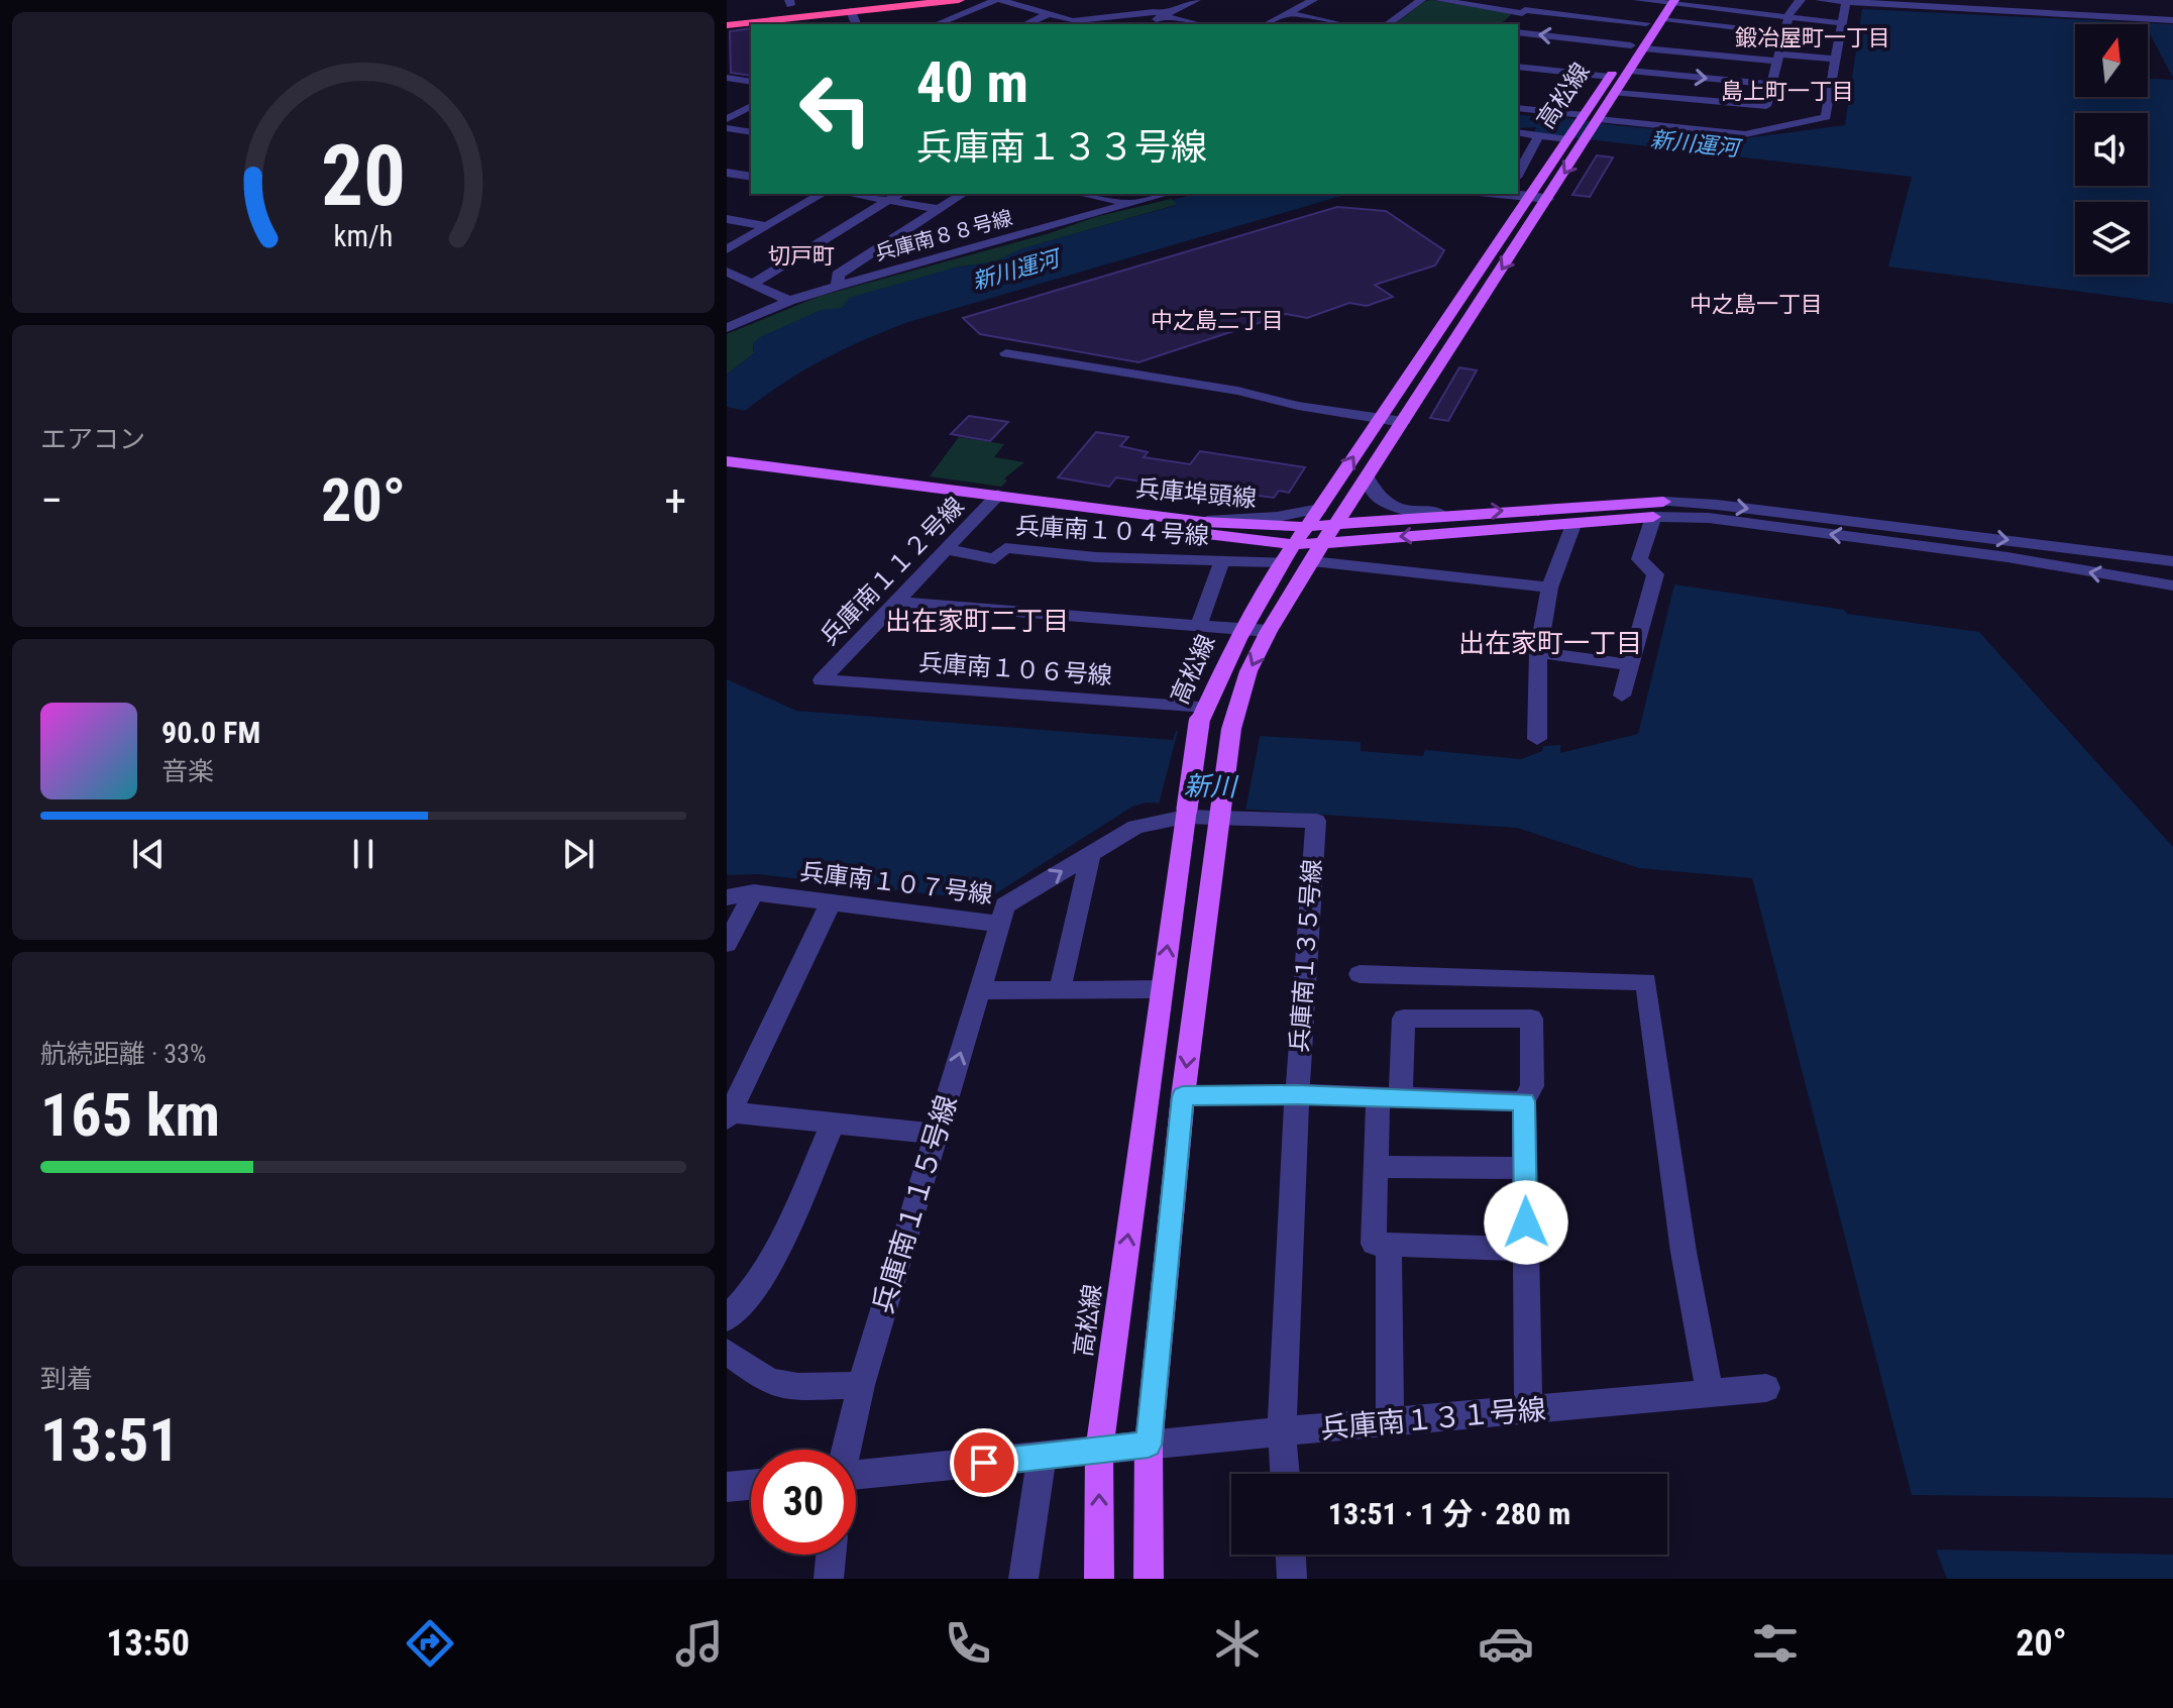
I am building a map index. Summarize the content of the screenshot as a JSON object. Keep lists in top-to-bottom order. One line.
{"streets":{"main road":["高松線","兵庫埠頭線"],"street":["兵庫南８８号線","兵庫南１０４号線","兵庫南１１２号線","兵庫南１０６号線","兵庫南１０７号線","兵庫南１３５号線","兵庫南１１５号線","兵庫南１３１号線"]},"crossings":[["高松線","兵庫埠頭線"],["高松線","兵庫南１０４号線"],["高松線","兵庫南１０６号線"],["高松線","兵庫南１０７号線"],["高松線","兵庫南１３５号線"],["高松線","兵庫南１３１号線"],["兵庫埠頭線","兵庫南１１２号線"],["兵庫南１０４号線","兵庫南１１２号線"],["兵庫南１１２号線","兵庫南１０６号線"],["兵庫南１０７号線","兵庫南１３５号線"],["兵庫南１０７号線","兵庫南１１５号線"],["兵庫南１３５号線","兵庫南１３１号線"]],"districts":["鍛冶屋町一丁目","島上町一丁目","切戸町","中之島一丁目","中之島二丁目","出在家町二丁目","出在家町一丁目"],"water":["新川運河","新川"],"north":"top","page":{"turn":["40 m","兵庫南１３３号線"],"tile":["エアコン",["航続距離 · 33%","165 km"],["到着","13:51"]],"heat":["−","20°","+"],"song":["90.0 FM","音楽"],"limit":"30","trip":"13:51 · 1 分 · 280 m","tabs":["13:50","20°"],"gauge":["20","km/h"]}}
